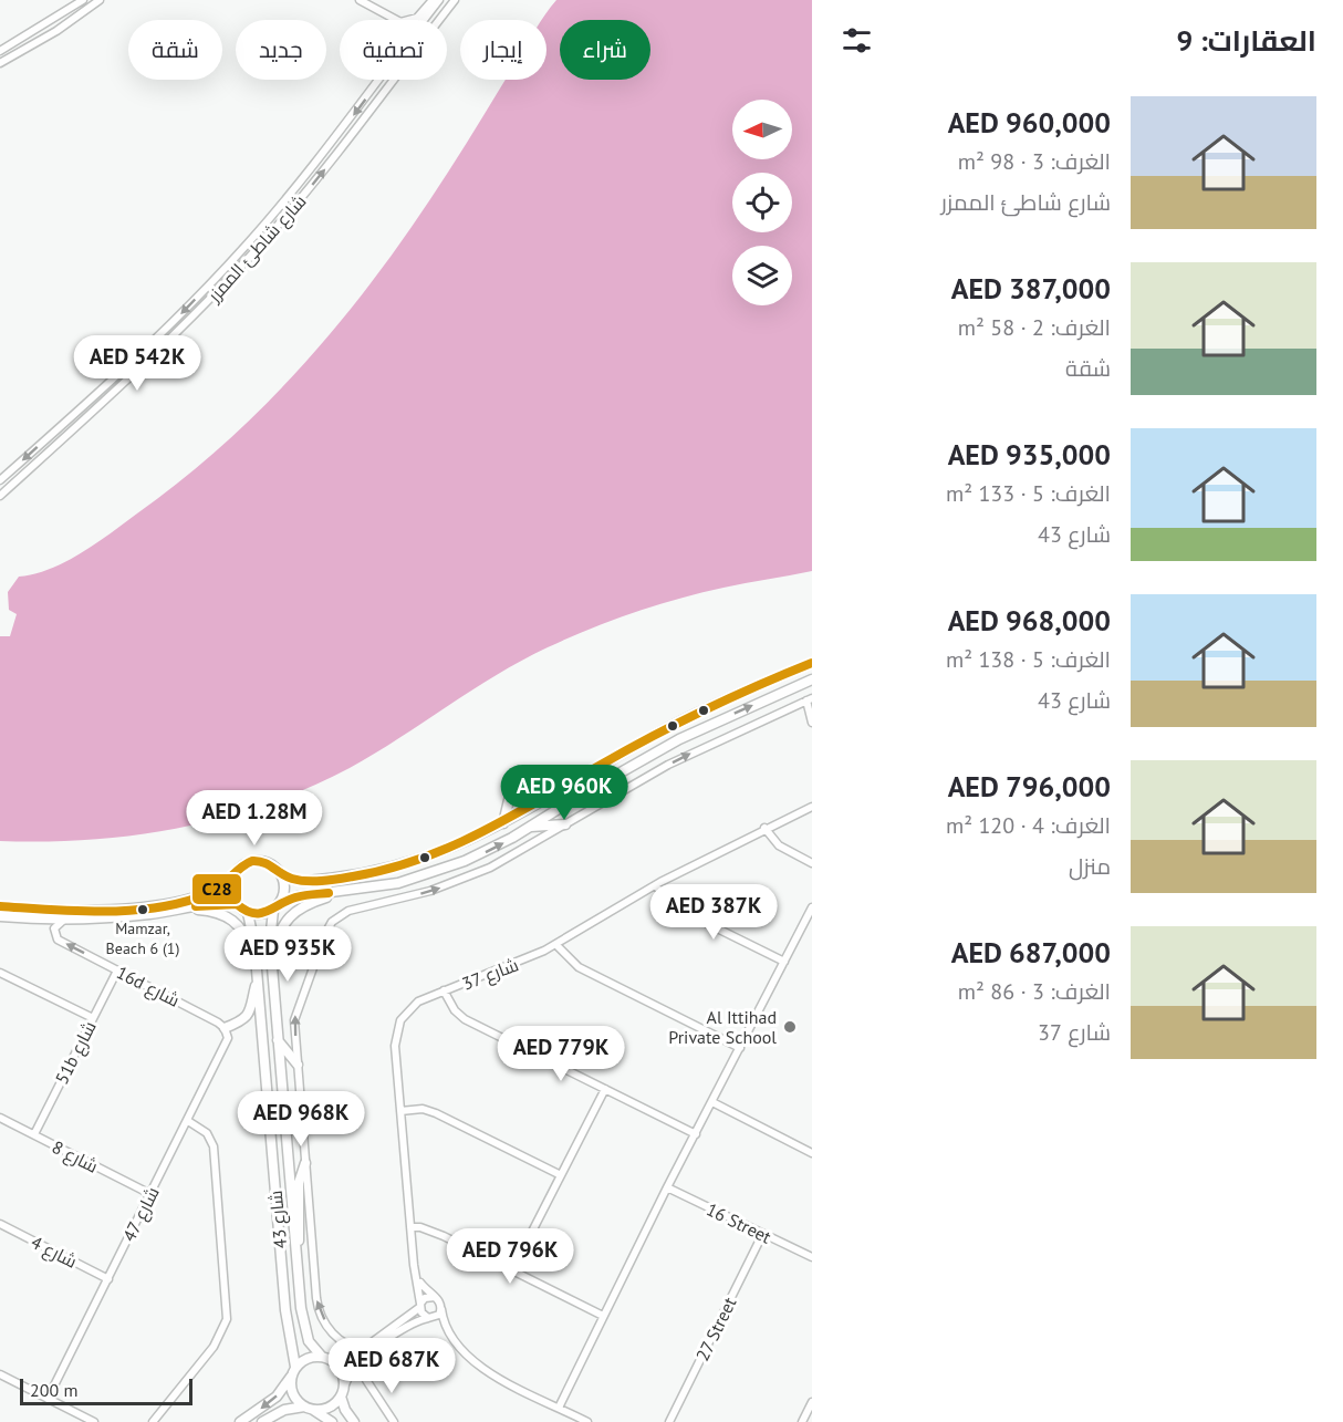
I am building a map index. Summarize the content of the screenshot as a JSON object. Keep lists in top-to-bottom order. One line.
{"streets":{"main road":["شارع 43"],"street":["شارع شاطئ الممزر","شارع 37","16d شارع","51b شارع","شارع 8","شارع 47","16 Street","شارع 4","27 Street"]},"crossings":[["16d شارع","51b شارع"],["16d شارع","شارع 47"],["51b شارع","شارع 8"],["شارع 8","شارع 47"],["شارع 47","شارع 4"],["16 Street","27 Street"]],"places":["Mamzar, Beach 6 (1)","Al Ittihad Private School"],"lines":["transit line C28"],"scale_bar":"200 m","north":"left","page":{"heading":"العقارات: 9","chip":["شراء","إيجار","تصفية","جديد","شقة"],"list":[{"name":"AED 960,000","note":"الغرف: 3 · 98 m² · شارع شاطئ الممزر"},{"name":"AED 387,000","note":"الغرف: 2 · 58 m² · شقة"},{"name":"AED 935,000","note":"الغرف: 5 · 133 m² · شارع 43"},{"name":"AED 968,000","note":"الغرف: 5 · 138 m² · شارع 43"},{"name":"AED 796,000","note":"الغرف: 4 · 120 m² · منزل"},{"name":"AED 687,000","note":"الغرف: 3 · 86 m² · شارع 37"}],"price":["AED 542K","AED 960K","AED 1.28M","AED 387K","AED 935K","AED 779K","AED 968K","AED 796K","AED 687K"],"scale":"200 m"}}
